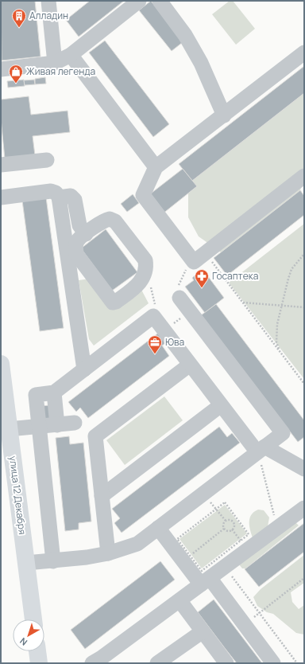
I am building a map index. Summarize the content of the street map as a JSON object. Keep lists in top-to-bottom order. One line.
{"streets":{"main road":["улица 12 Декабря"]},"places":{"building":["Алладин"],"shop":["Живая легенда"],"pharmacy":["Госаптека"],"office":["Юва"]},"north":"bottom left"}
